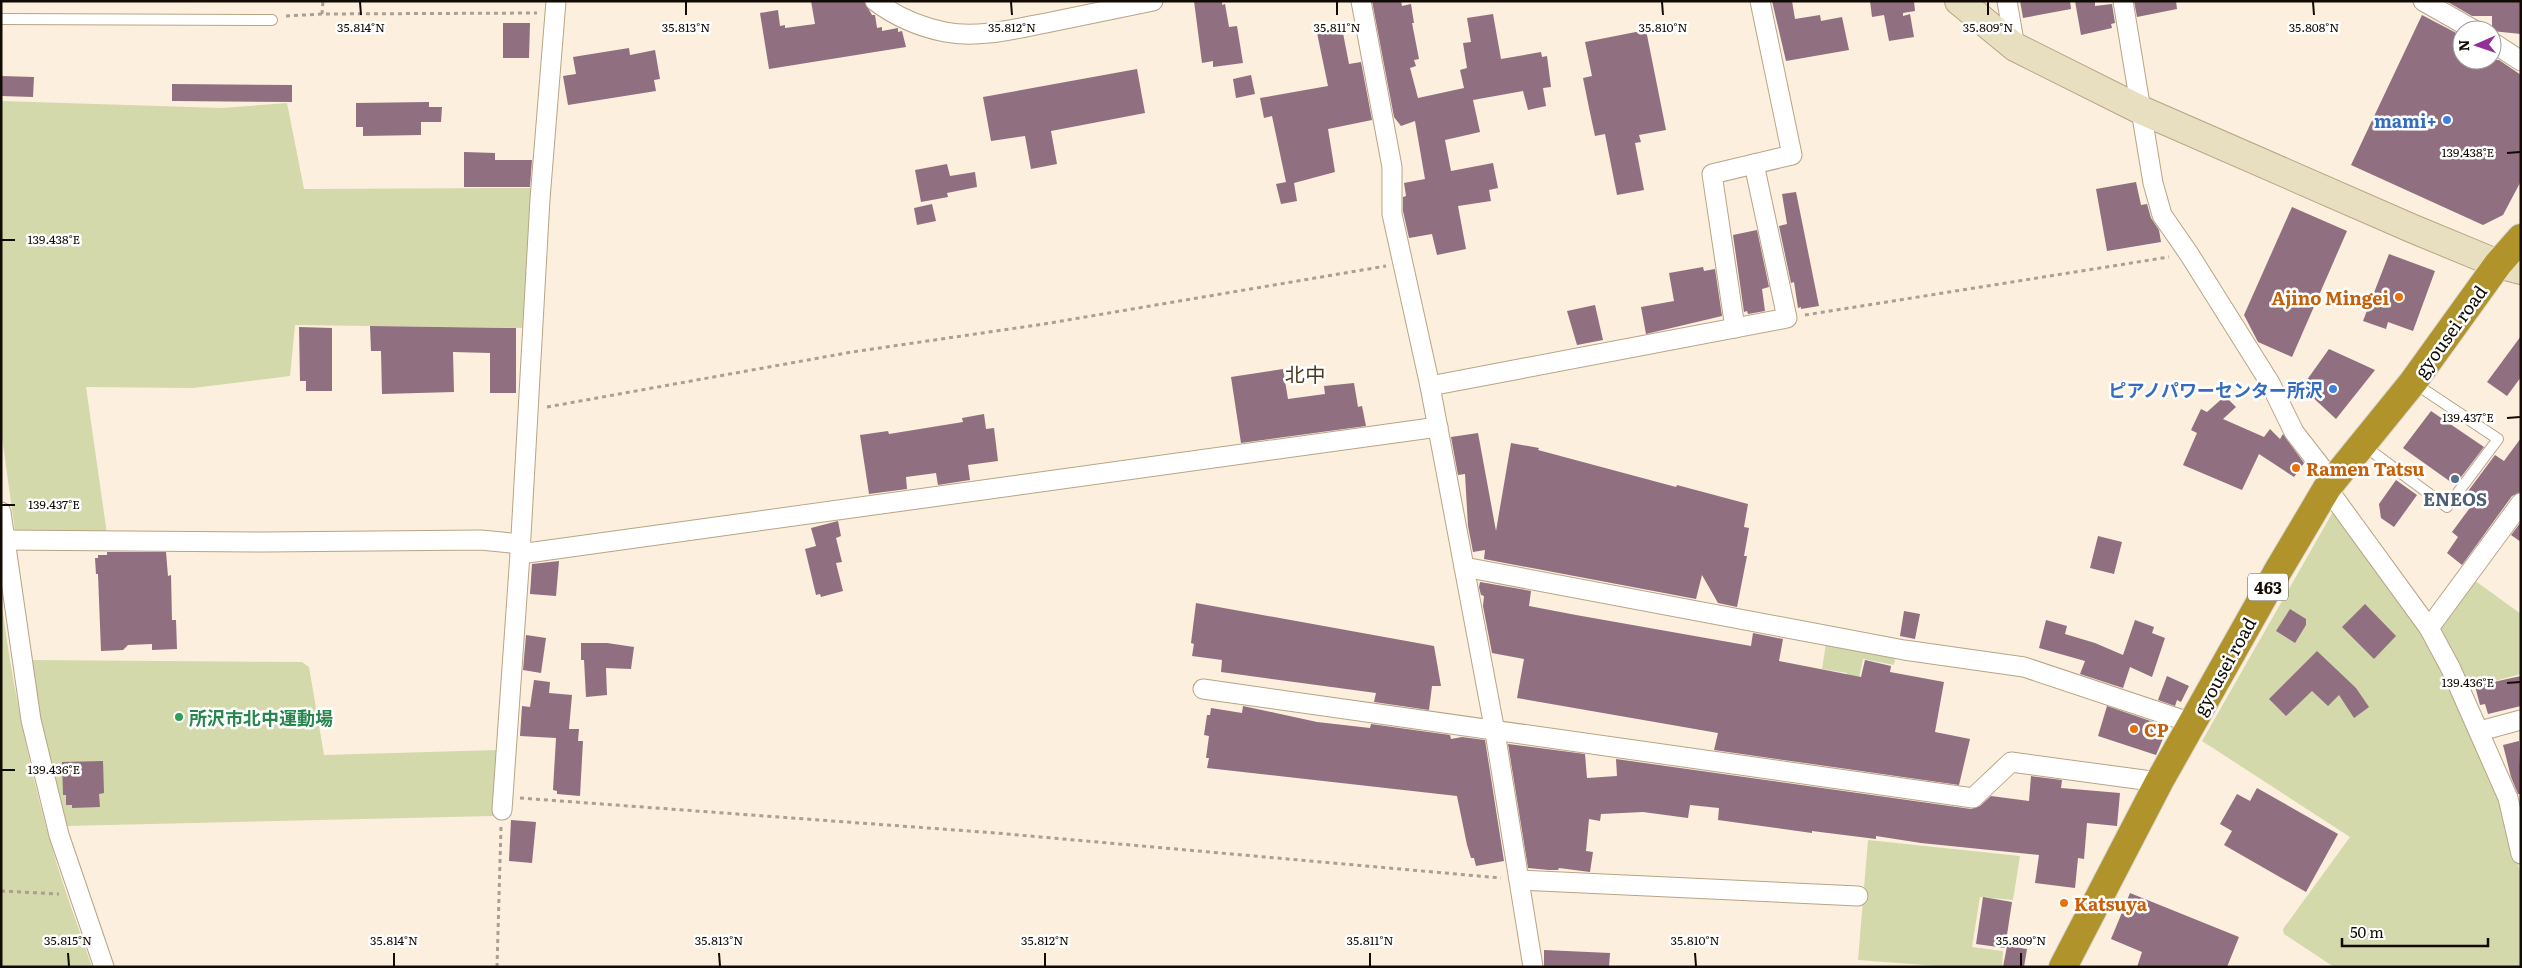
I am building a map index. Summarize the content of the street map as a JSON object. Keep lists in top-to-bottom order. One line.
{"streets":{"highway":["gyousei road","463"]},"districts":["北中"],"places":["mami+","Ajino Mingei","ピアノパワーセンター所沢","Ramen Tatsu","ENEOS","所沢市北中運動場","CP","Katsuya"],"scale_bar":"50 m","north":"left","coordinates":["35.814°N","35.813°N","35.812°N","35.811°N","35.810°N","35.809°N","35.808°N","139.438°E","139.437°E","139.436°E","35.815°N"]}
